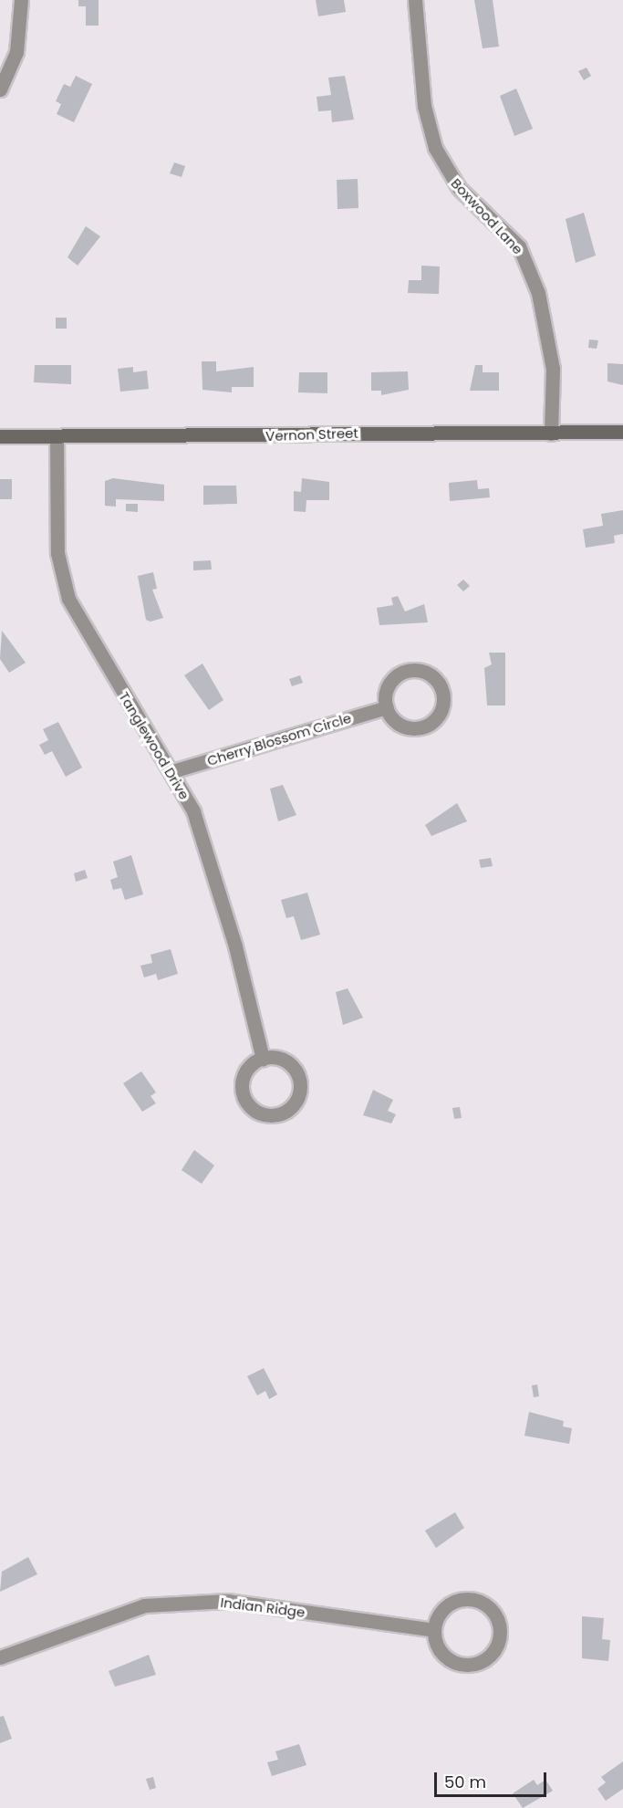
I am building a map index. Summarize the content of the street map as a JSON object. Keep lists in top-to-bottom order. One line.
{"streets":{"main road":["Vernon Street"],"street":["Boxwood Lane","Cherry Blossom Circle","Tanglewood Drive","Indian Ridge"]},"crossings":[["Boxwood Lane","Vernon Street"],["Vernon Street","Tanglewood Drive"],["Cherry Blossom Circle","Tanglewood Drive"]],"scale_bar":"50 m"}
